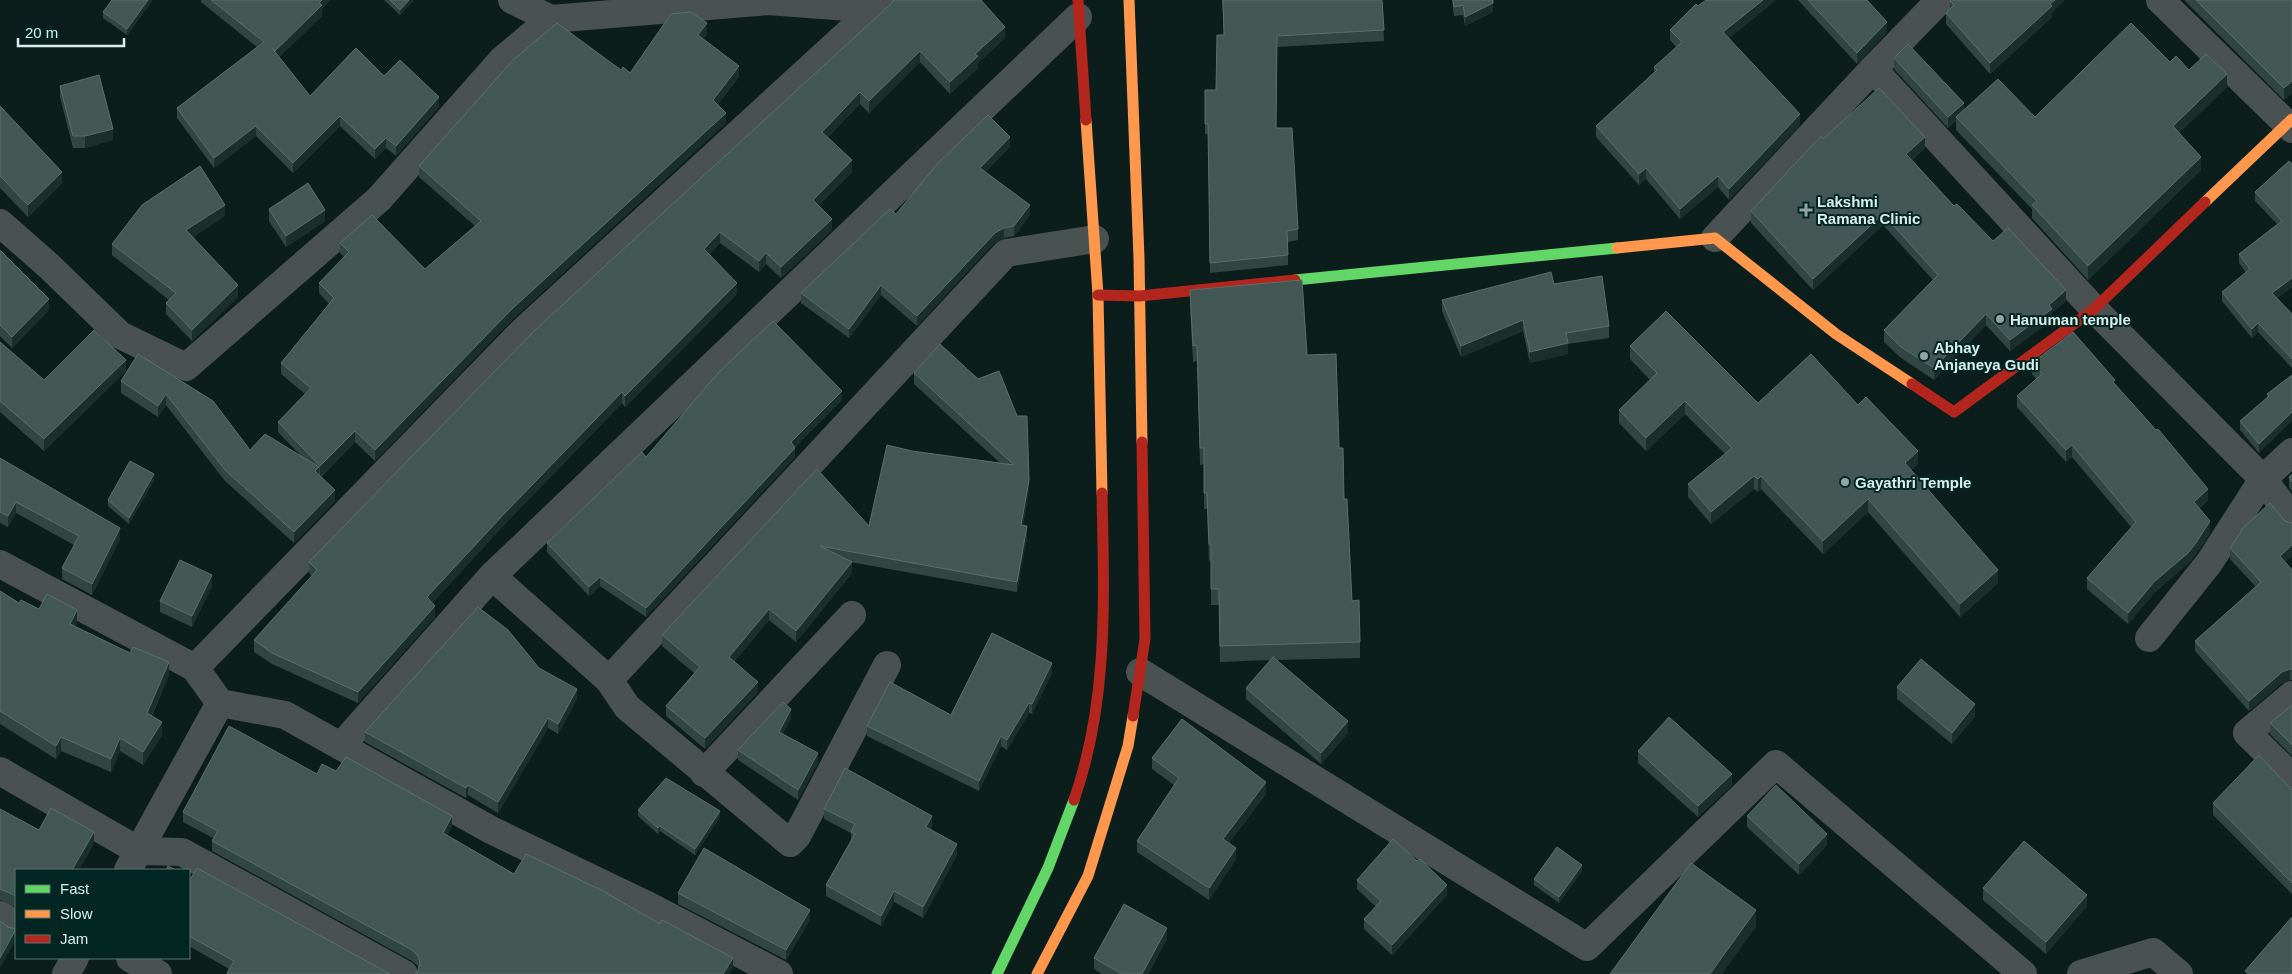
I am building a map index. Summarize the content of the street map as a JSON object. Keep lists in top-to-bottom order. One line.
{"places":{"health":["Lakshmi Ramana Clinic"],"other":["Hanuman temple","Abhay Anjaneya Gudi","Gayathri Temple"]},"legend":["Fast","Slow","Jam"],"scale_bar":"20 m"}
